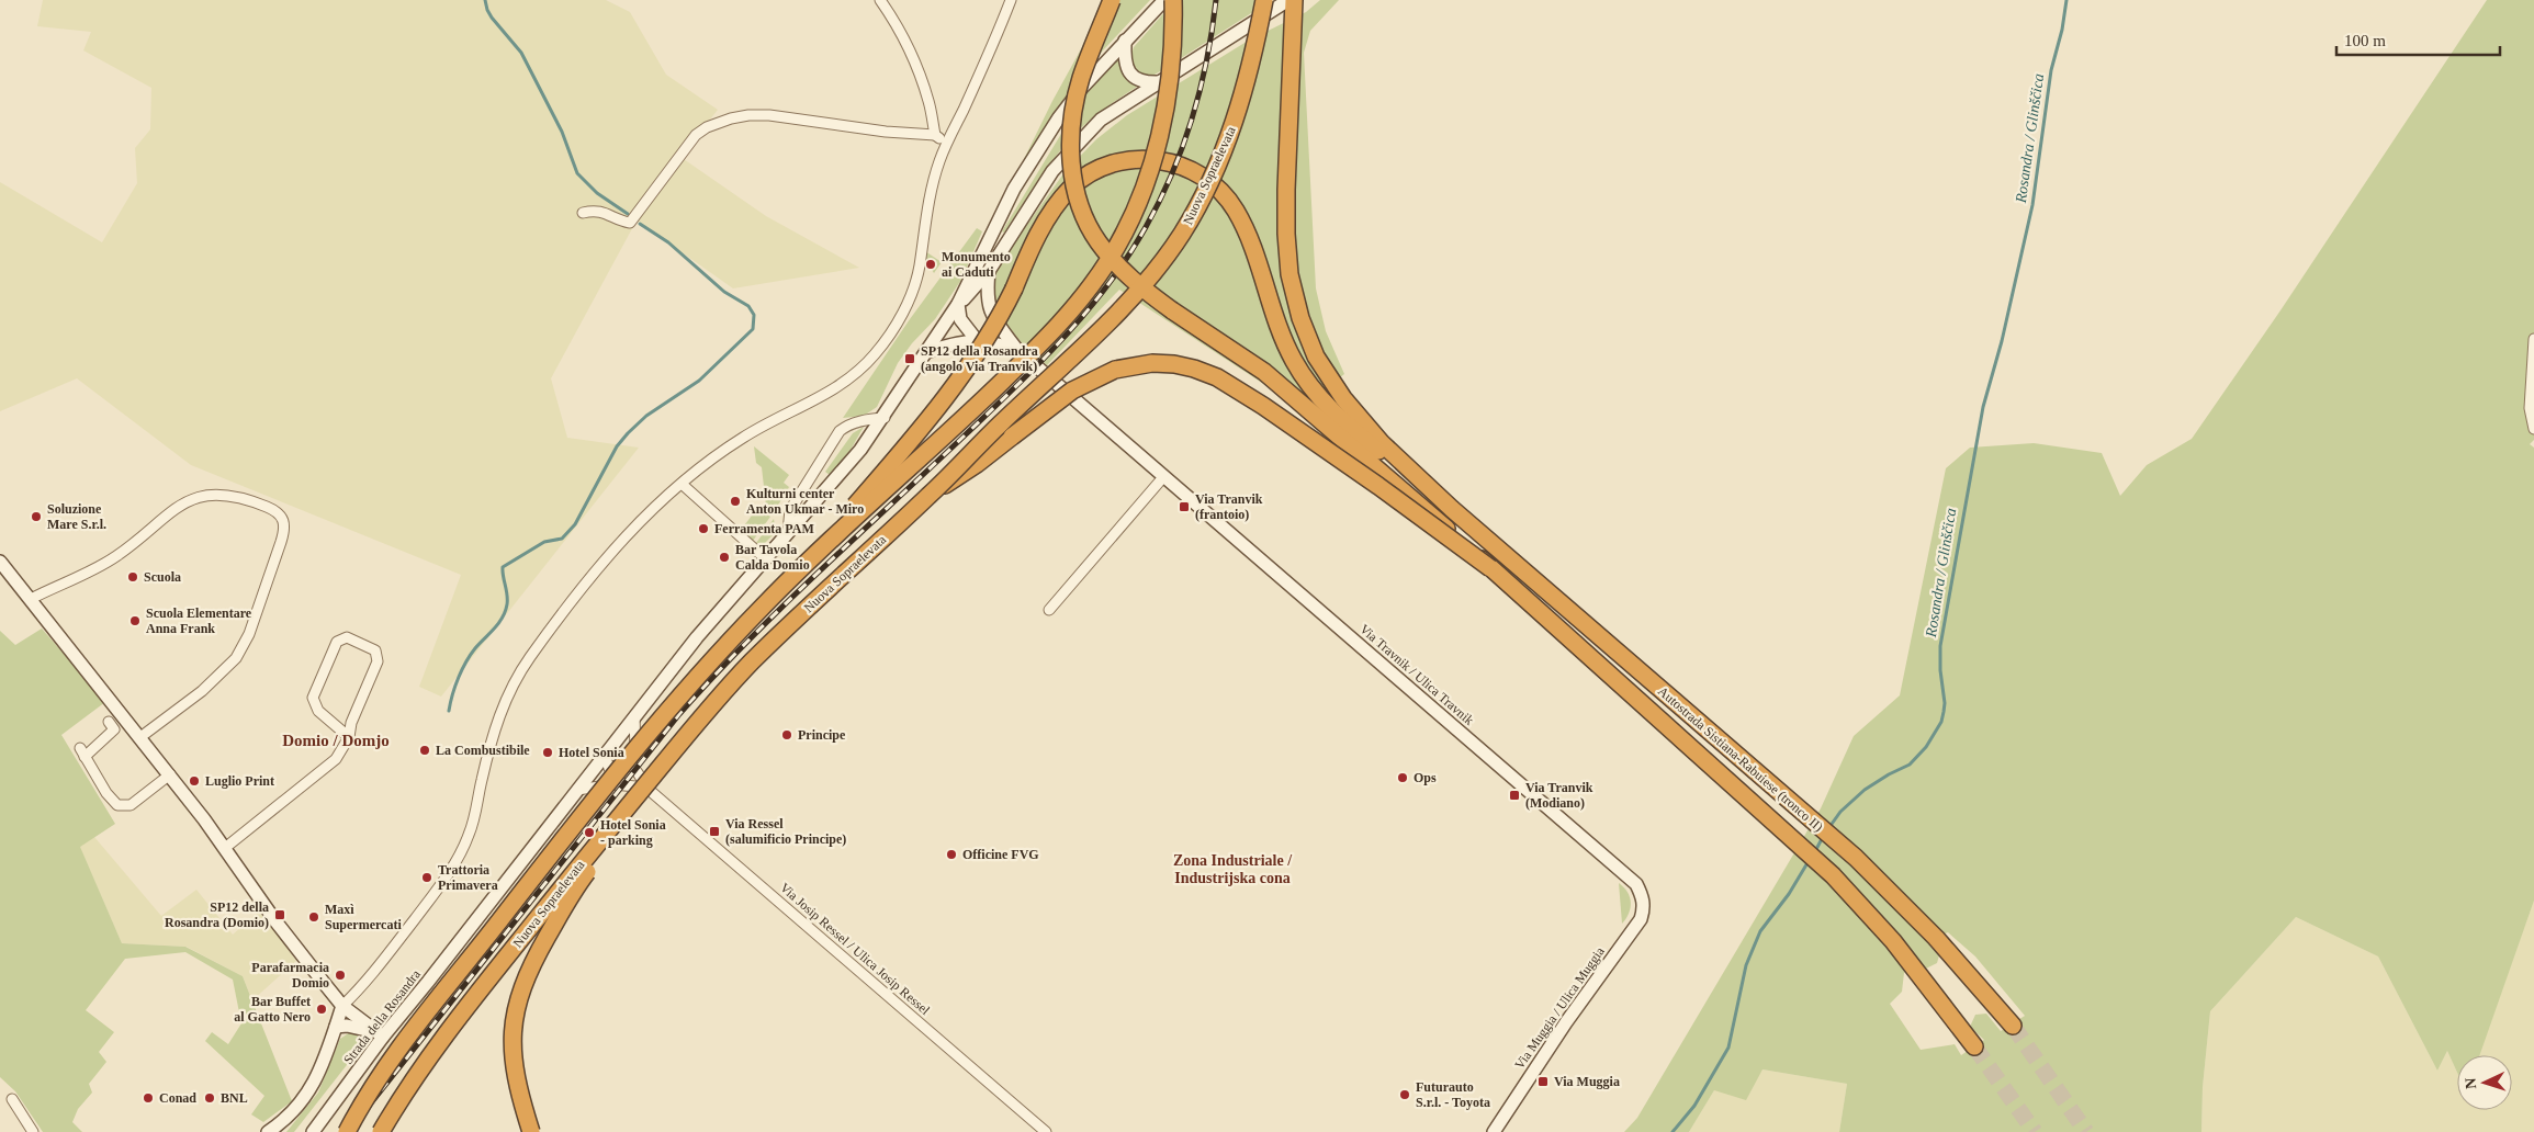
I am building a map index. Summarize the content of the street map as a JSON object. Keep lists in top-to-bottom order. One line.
{"streets":{"highway":["Nuova Sopraelevata","Autostrada Sistiana-Rabuiese (tronco II)"],"street":["Via Travnik / Ulica Travnik","Via Josip Ressel / Ulica Josip Ressel","Via Muggia / Ulica Muggia","Strada della Rosandra"]},"crossings":[["Via Travnik / Ulica Travnik","Via Muggia / Ulica Muggia"],["Via Travnik / Ulica Travnik","Strada della Rosandra"],["Via Josip Ressel / Ulica Josip Ressel","Strada della Rosandra"]],"districts":["Domio / Domjo","Zona Industriale / Industrijska cona"],"water":["Rosandra / Glinščica"],"places":{"other":["Monumento ai Caduti","Kulturni center Anton Ukmar - Miro","Soluzione Mare S.r.l.","Ferramenta PAM","Bar Tavola Calda Domio","Scuola","Scuola Elementare Anna Frank","Principe","La Combustibile","Hotel Sonia","Ops","Luglio Print","Hotel Sonia - parking","Officine FVG","Trattoria Primavera","Maxì Supermercati","Parafarmacia Domio","Bar Buffet al Gatto Nero","Futurauto S.r.l. - Toyota","Conad","BNL"],"transit":["SP12 della Rosandra (angolo Via Tranvik)","Via Tranvik (frantoio)","Via Tranvik (Modiano)","Via Ressel (salumificio Principe)","SP12 della Rosandra (Domio)","Via Muggia"]},"scale_bar":"100 m","north":"left"}
